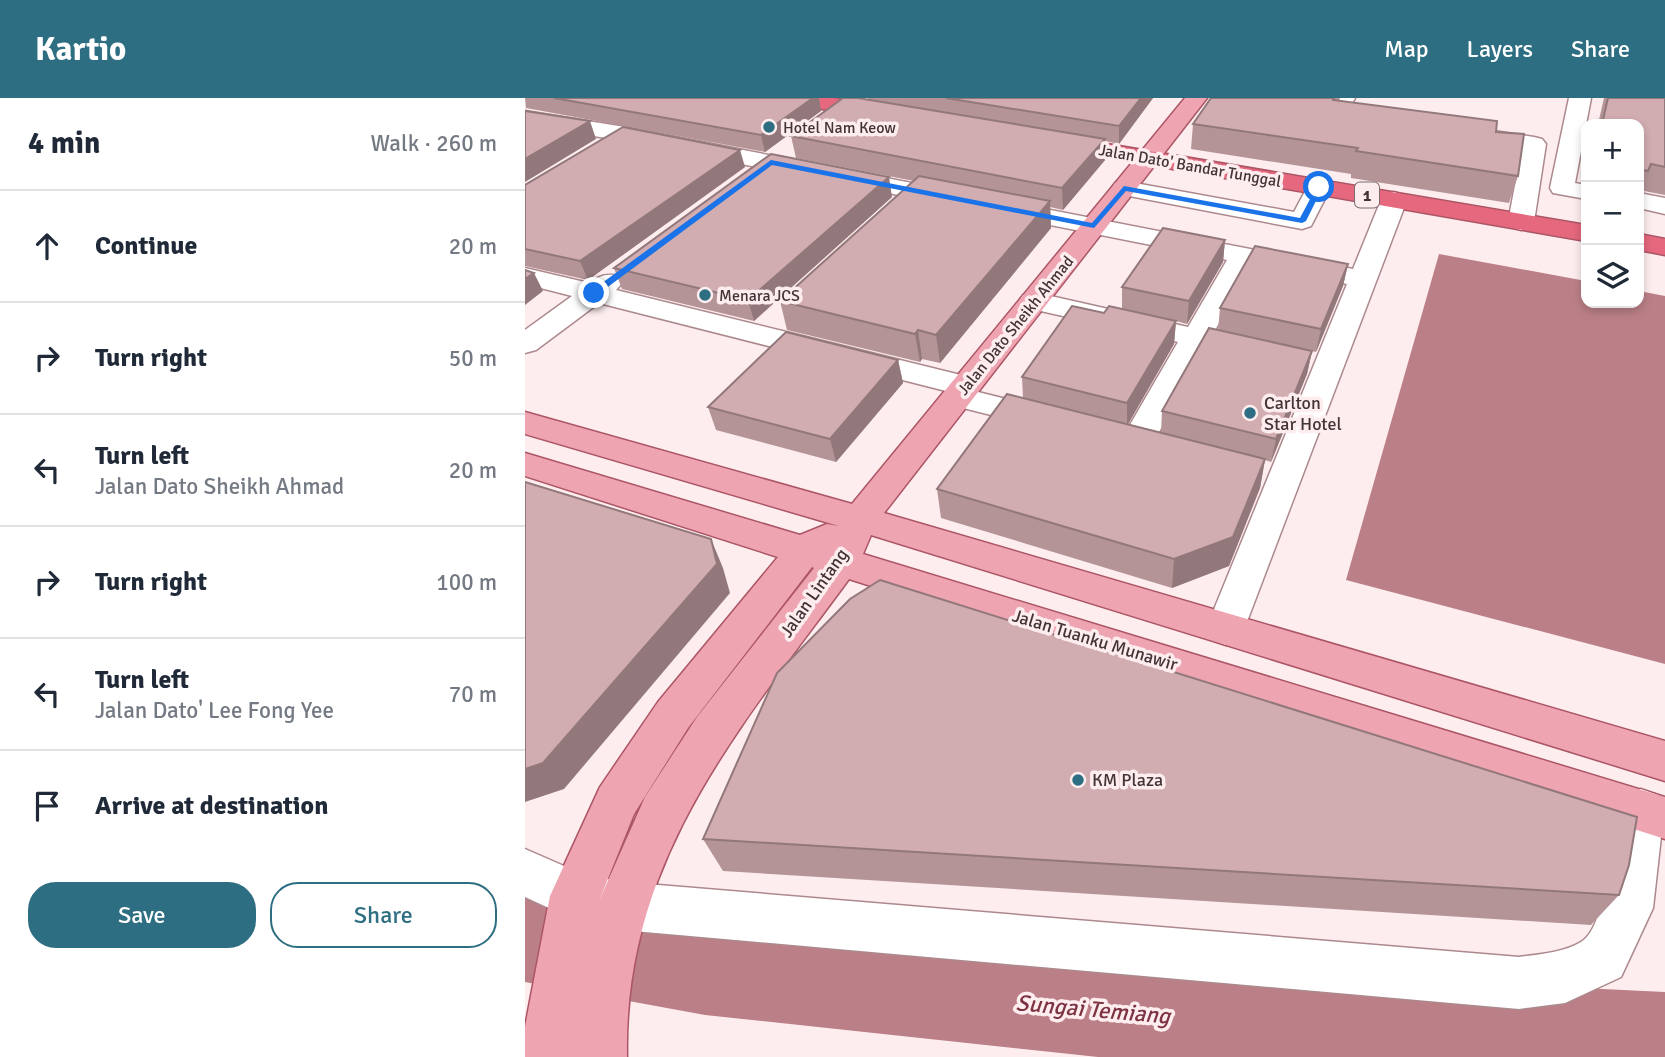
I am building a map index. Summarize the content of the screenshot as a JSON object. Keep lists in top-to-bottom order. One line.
{"streets":{"highway":["Jalan Dato' Bandar Tunggal","1"],"main road":["Jalan Dato Sheikh Ahmad","Jalan Lintang","Jalan Tuanku Munawir"]},"crossings":[["Jalan Dato' Bandar Tunggal","Jalan Dato Sheikh Ahmad"],["Jalan Dato Sheikh Ahmad","Jalan Lintang"],["Jalan Lintang","Jalan Tuanku Munawir"]],"water":["Sungai Temiang"],"places":["Hotel Nam Keow","Menara JCS","Carlton Star Hotel","KM Plaza"],"page":{"header":"Kartio","nav":["Map","Layers","Share"],"heading":["4 min","Walk · 260 m"],"map_buttons":["+","−"],"list":[["Continue","20 m"],["Turn right","50 m"],["Turn left","Jalan Dato Sheikh Ahmad","20 m"],["Turn right","100 m"],["Turn left","Jalan Dato' Lee Fong Yee","70 m"],"Arrive at destination"],"buttons":["Save","Share"]}}
